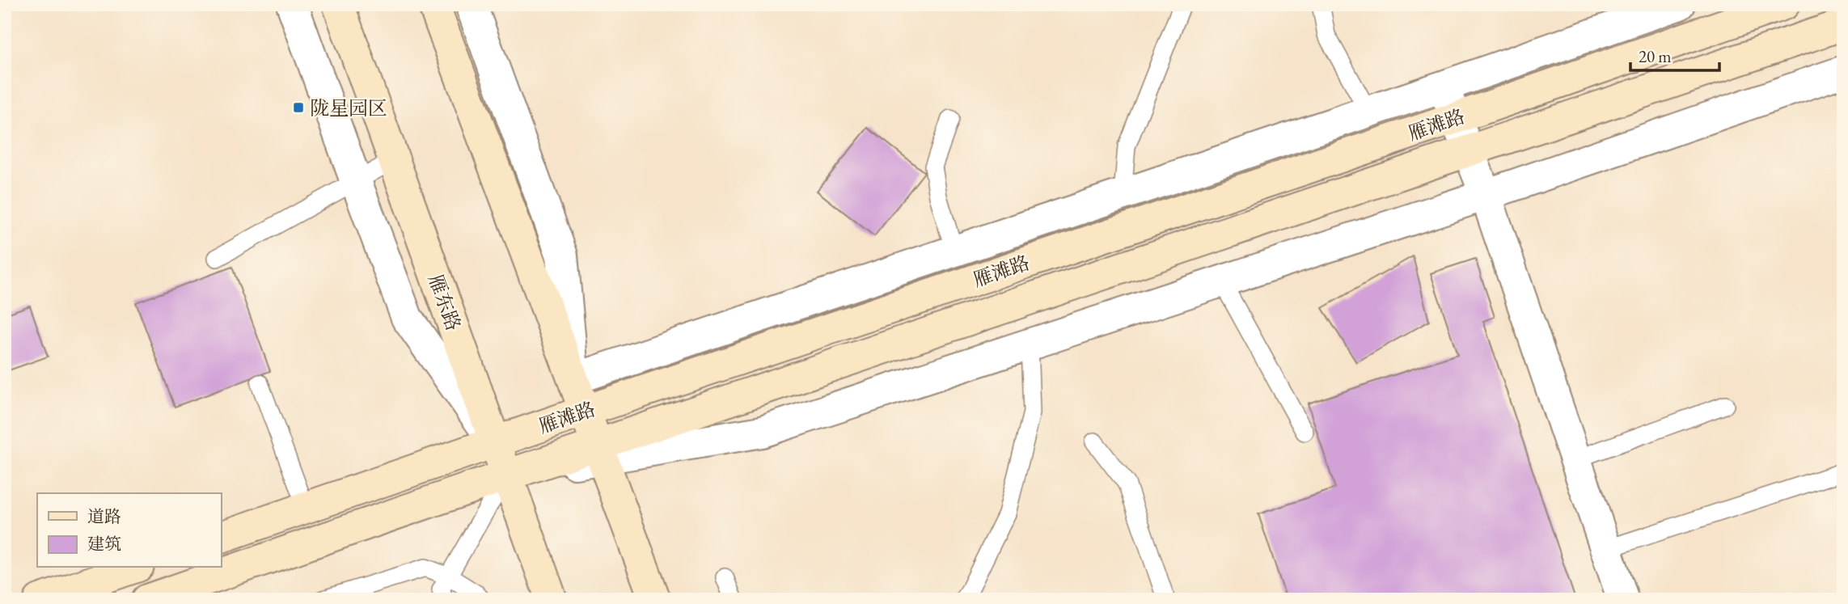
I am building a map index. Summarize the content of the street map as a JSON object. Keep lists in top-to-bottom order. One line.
{"streets":{"main road":["雁滩路","雁东路"]},"crossings":[["雁滩路","雁东路"]],"places":{"transit":["陇星园区"]},"legend":["道路","建筑"],"scale_bar":"20 m"}
